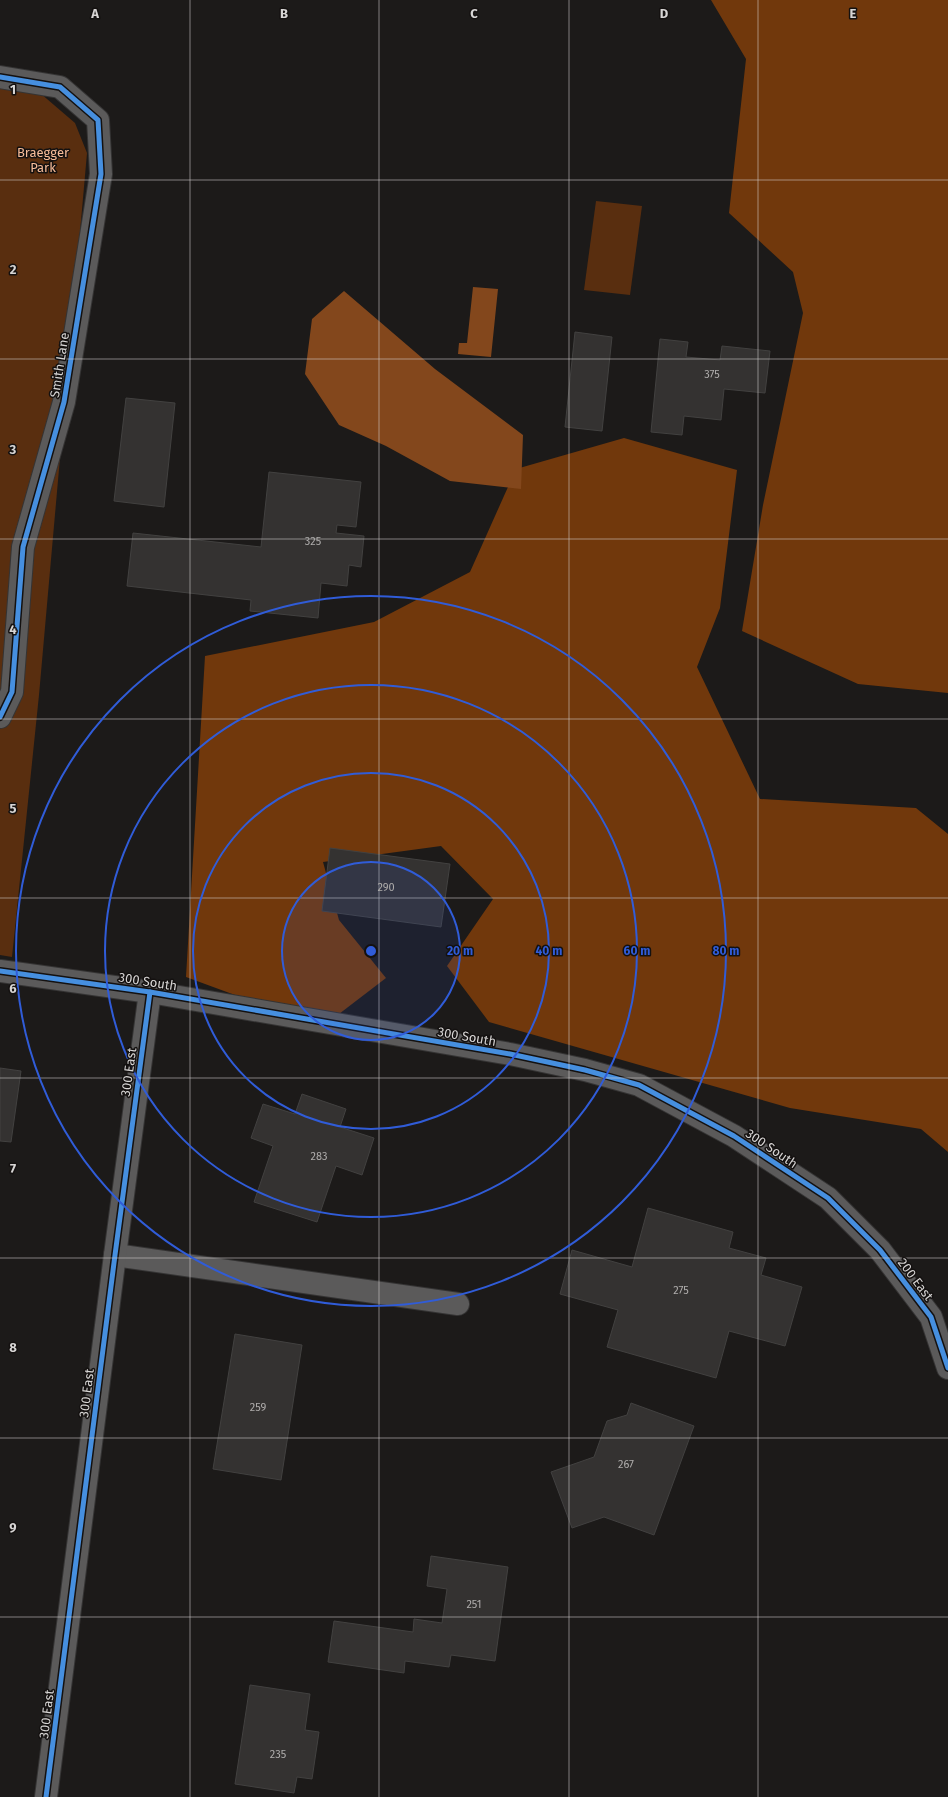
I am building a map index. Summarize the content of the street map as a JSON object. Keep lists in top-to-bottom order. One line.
{"streets":{"street":["Smith Lane","300 South","300 East","200 East"]},"crossings":[["300 South","300 East"],["300 South","200 East"]],"parks":["Braegger Park"],"house_numbers":["375","325","290","283","275","259","267","251","235"],"grid":{"columns":["A","B","C","D","E"],"rows":["1","2","3","4","5","6","7","8","9"]},"rings":["20 m","40 m","60 m","80 m"]}
